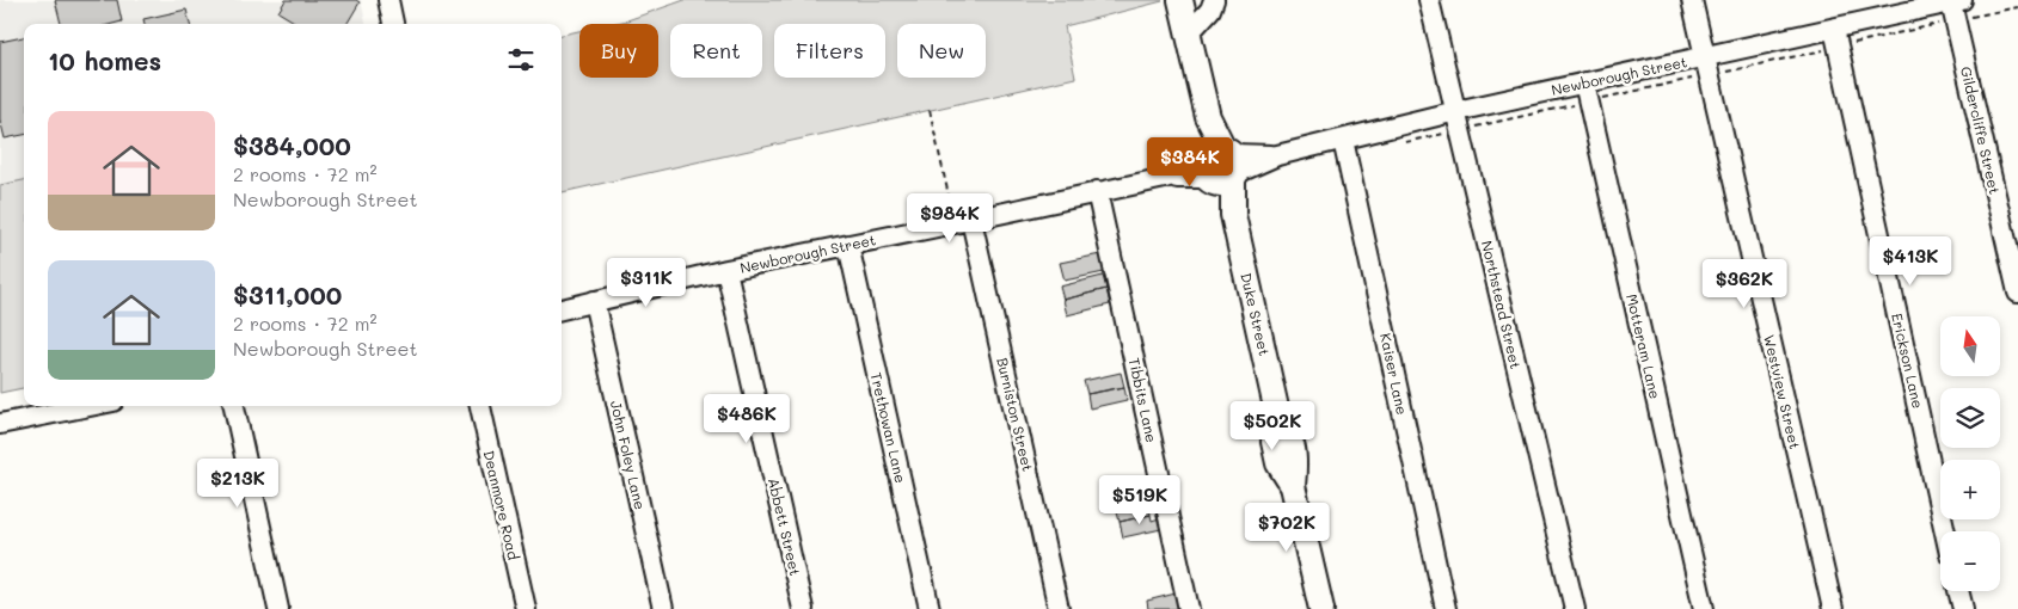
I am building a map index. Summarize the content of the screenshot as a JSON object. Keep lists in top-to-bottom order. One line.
{"streets":{"main road":["Duke Street"],"street":["Newborough Street","Gildercliffe Street","Northstead Street","Motteram Lane","Erickson Lane","Kaiser Lane","Westview Street","Tibbits Lane","Burniston Street","Trethowan Lane","John Foley Lane","Deanmore Road","Abbett Street"]},"crossings":[["Newborough Street","Gildercliffe Street"],["Newborough Street","Northstead Street"],["Newborough Street","Duke Street"],["Newborough Street","Motteram Lane"],["Newborough Street","Erickson Lane"],["Newborough Street","Kaiser Lane"],["Newborough Street","Westview Street"],["Newborough Street","Tibbits Lane"],["Newborough Street","Burniston Street"],["Newborough Street","Trethowan Lane"],["Newborough Street","John Foley Lane"],["Newborough Street","Abbett Street"]],"north":"top","page":{"chip":["Buy","Rent","Filters","New"],"heading":"10 homes","list":[{"name":"$384,000","note":"2 rooms · 72 m² · Newborough Street"},{"name":"$311,000","note":"2 rooms · 72 m² · Newborough Street"}],"price":["$384K","$984K","$413K","$311K","$362K","$486K","$502K","$213K","$519K","$702K"],"map_buttons":["+","−"]}}
